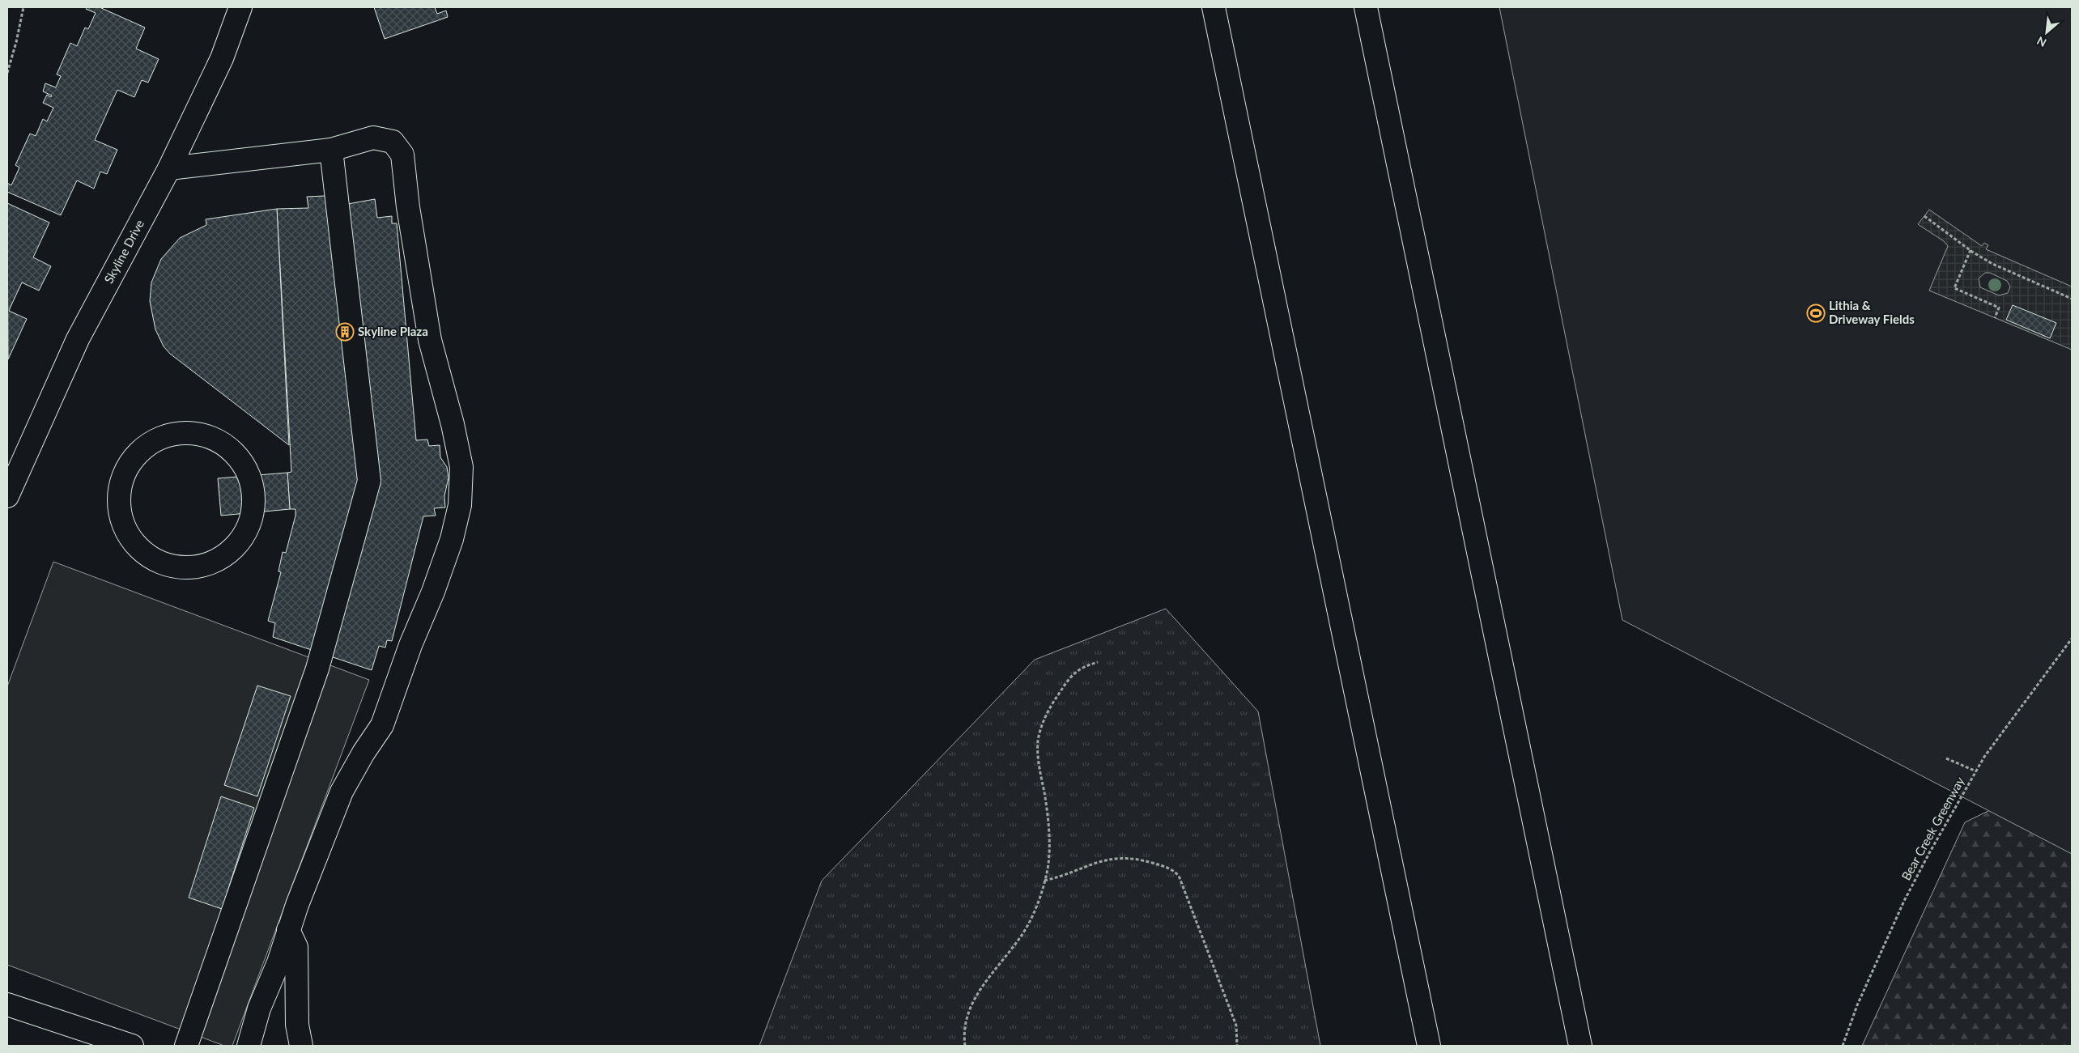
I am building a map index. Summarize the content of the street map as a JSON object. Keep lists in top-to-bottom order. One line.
{"streets":{"main road":["Skyline Drive"],"path":["Bear Creek Greenway"]},"places":{"sports":["Lithia & Driveway Fields"],"building":["Skyline Plaza"]},"north":"bottom left"}
